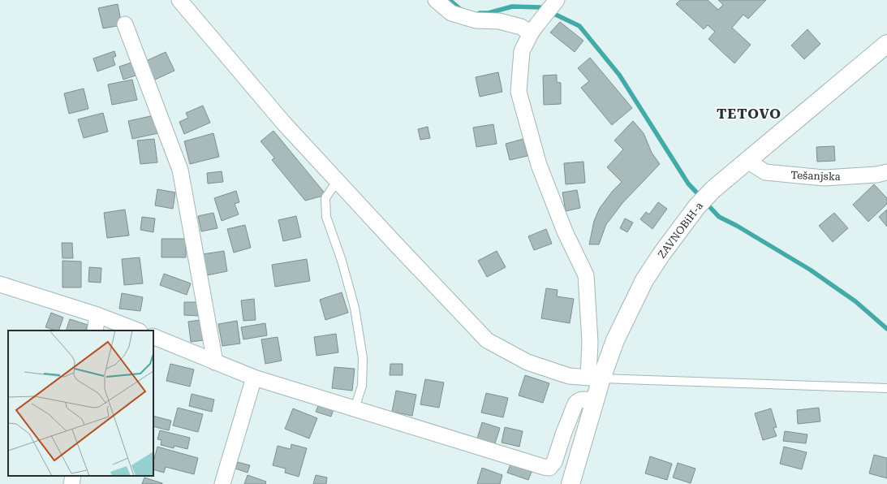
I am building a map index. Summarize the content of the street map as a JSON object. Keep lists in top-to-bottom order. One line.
{"streets":{"main road":["ZAVNOBiH-a"],"street":["Tešanjska"]},"crossings":[["Tešanjska","ZAVNOBiH-a"]],"districts":["TETOVO"]}
